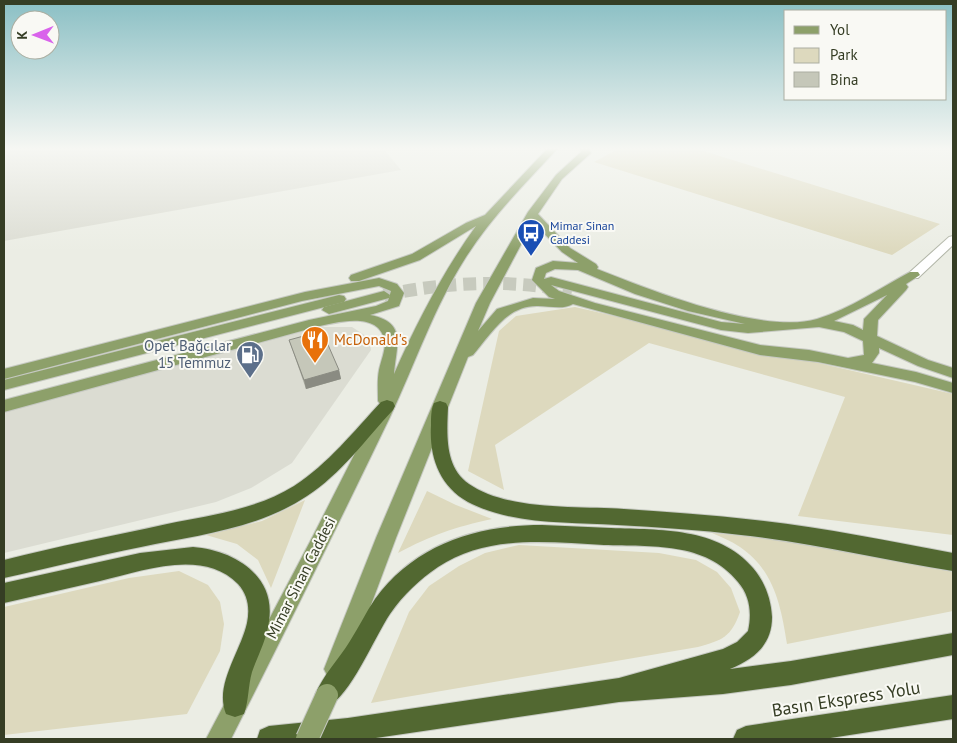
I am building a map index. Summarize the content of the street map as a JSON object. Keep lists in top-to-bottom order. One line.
{"streets":{"highway":["Basın Ekspress Yolu"],"main road":["Mimar Sinan Caddesi"]},"places":{"bus stop":["Mimar Sinan Caddesi"],"restaurant":["McDonald's"],"fuel station":["Opet Bağcılar 15 Temmuz"]},"legend":["Yol","Park","Bina"],"north":"left"}
